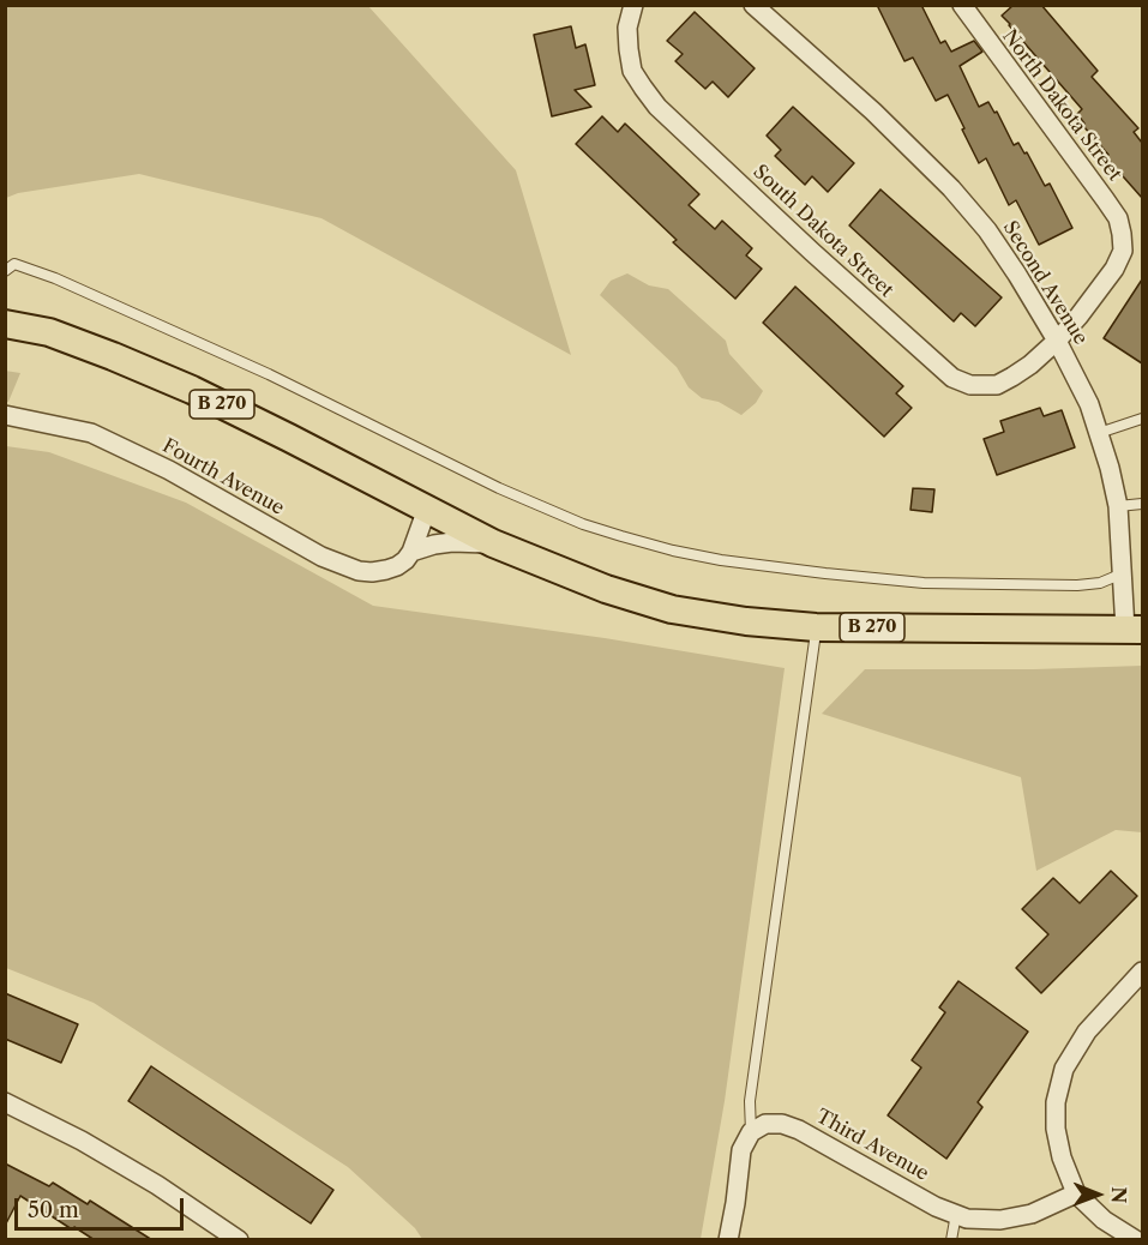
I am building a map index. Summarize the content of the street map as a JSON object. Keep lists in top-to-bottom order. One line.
{"streets":{"main road":["B 270"],"street":["North Dakota Street","South Dakota Street","Second Avenue","Fourth Avenue","Third Avenue"]},"crossings":[["North Dakota Street","South Dakota Street"],["North Dakota Street","Second Avenue"],["South Dakota Street","Second Avenue"],["Second Avenue","B 270"],["B 270","Fourth Avenue"]],"scale_bar":"50 m","north":"right"}
